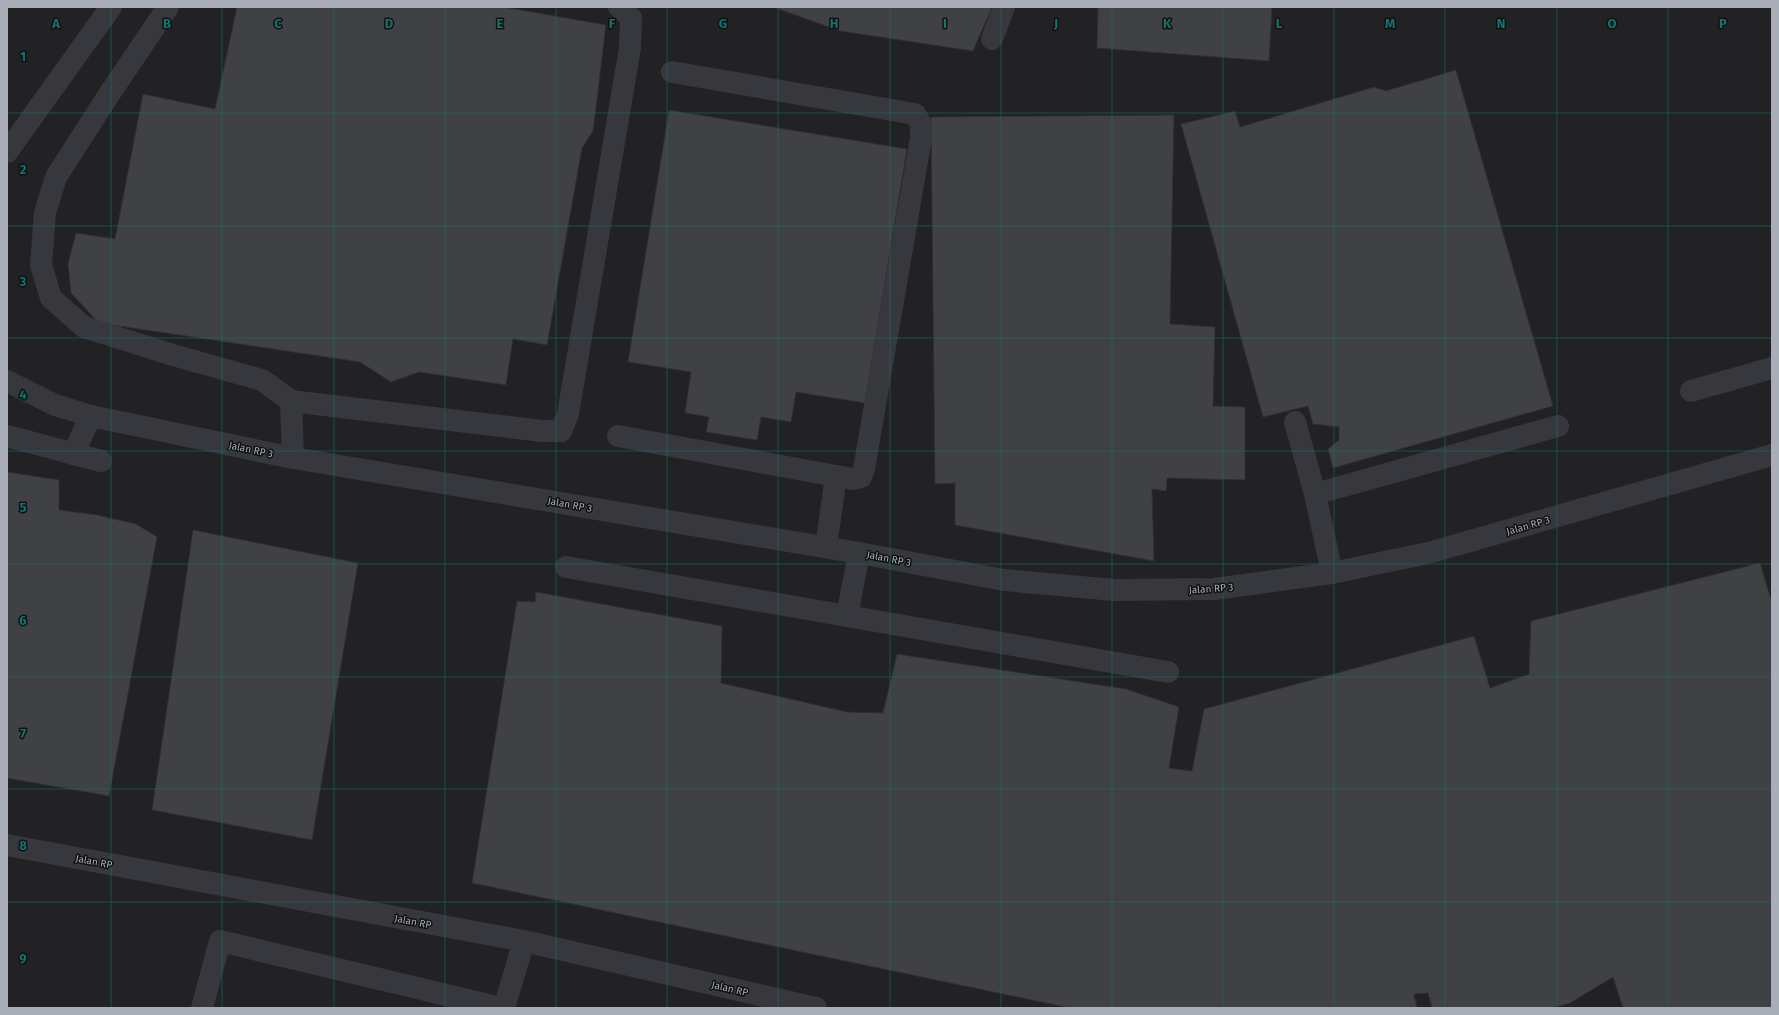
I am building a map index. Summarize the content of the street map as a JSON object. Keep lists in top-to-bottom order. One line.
{"streets":{"street":["Jalan RP 3","Jalan RP"]},"grid":{"columns":["A","B","C","D","E","F","G","H","I","J","K","L","M","N","O","P"],"rows":["1","2","3","4","5","6","7","8","9"]}}
